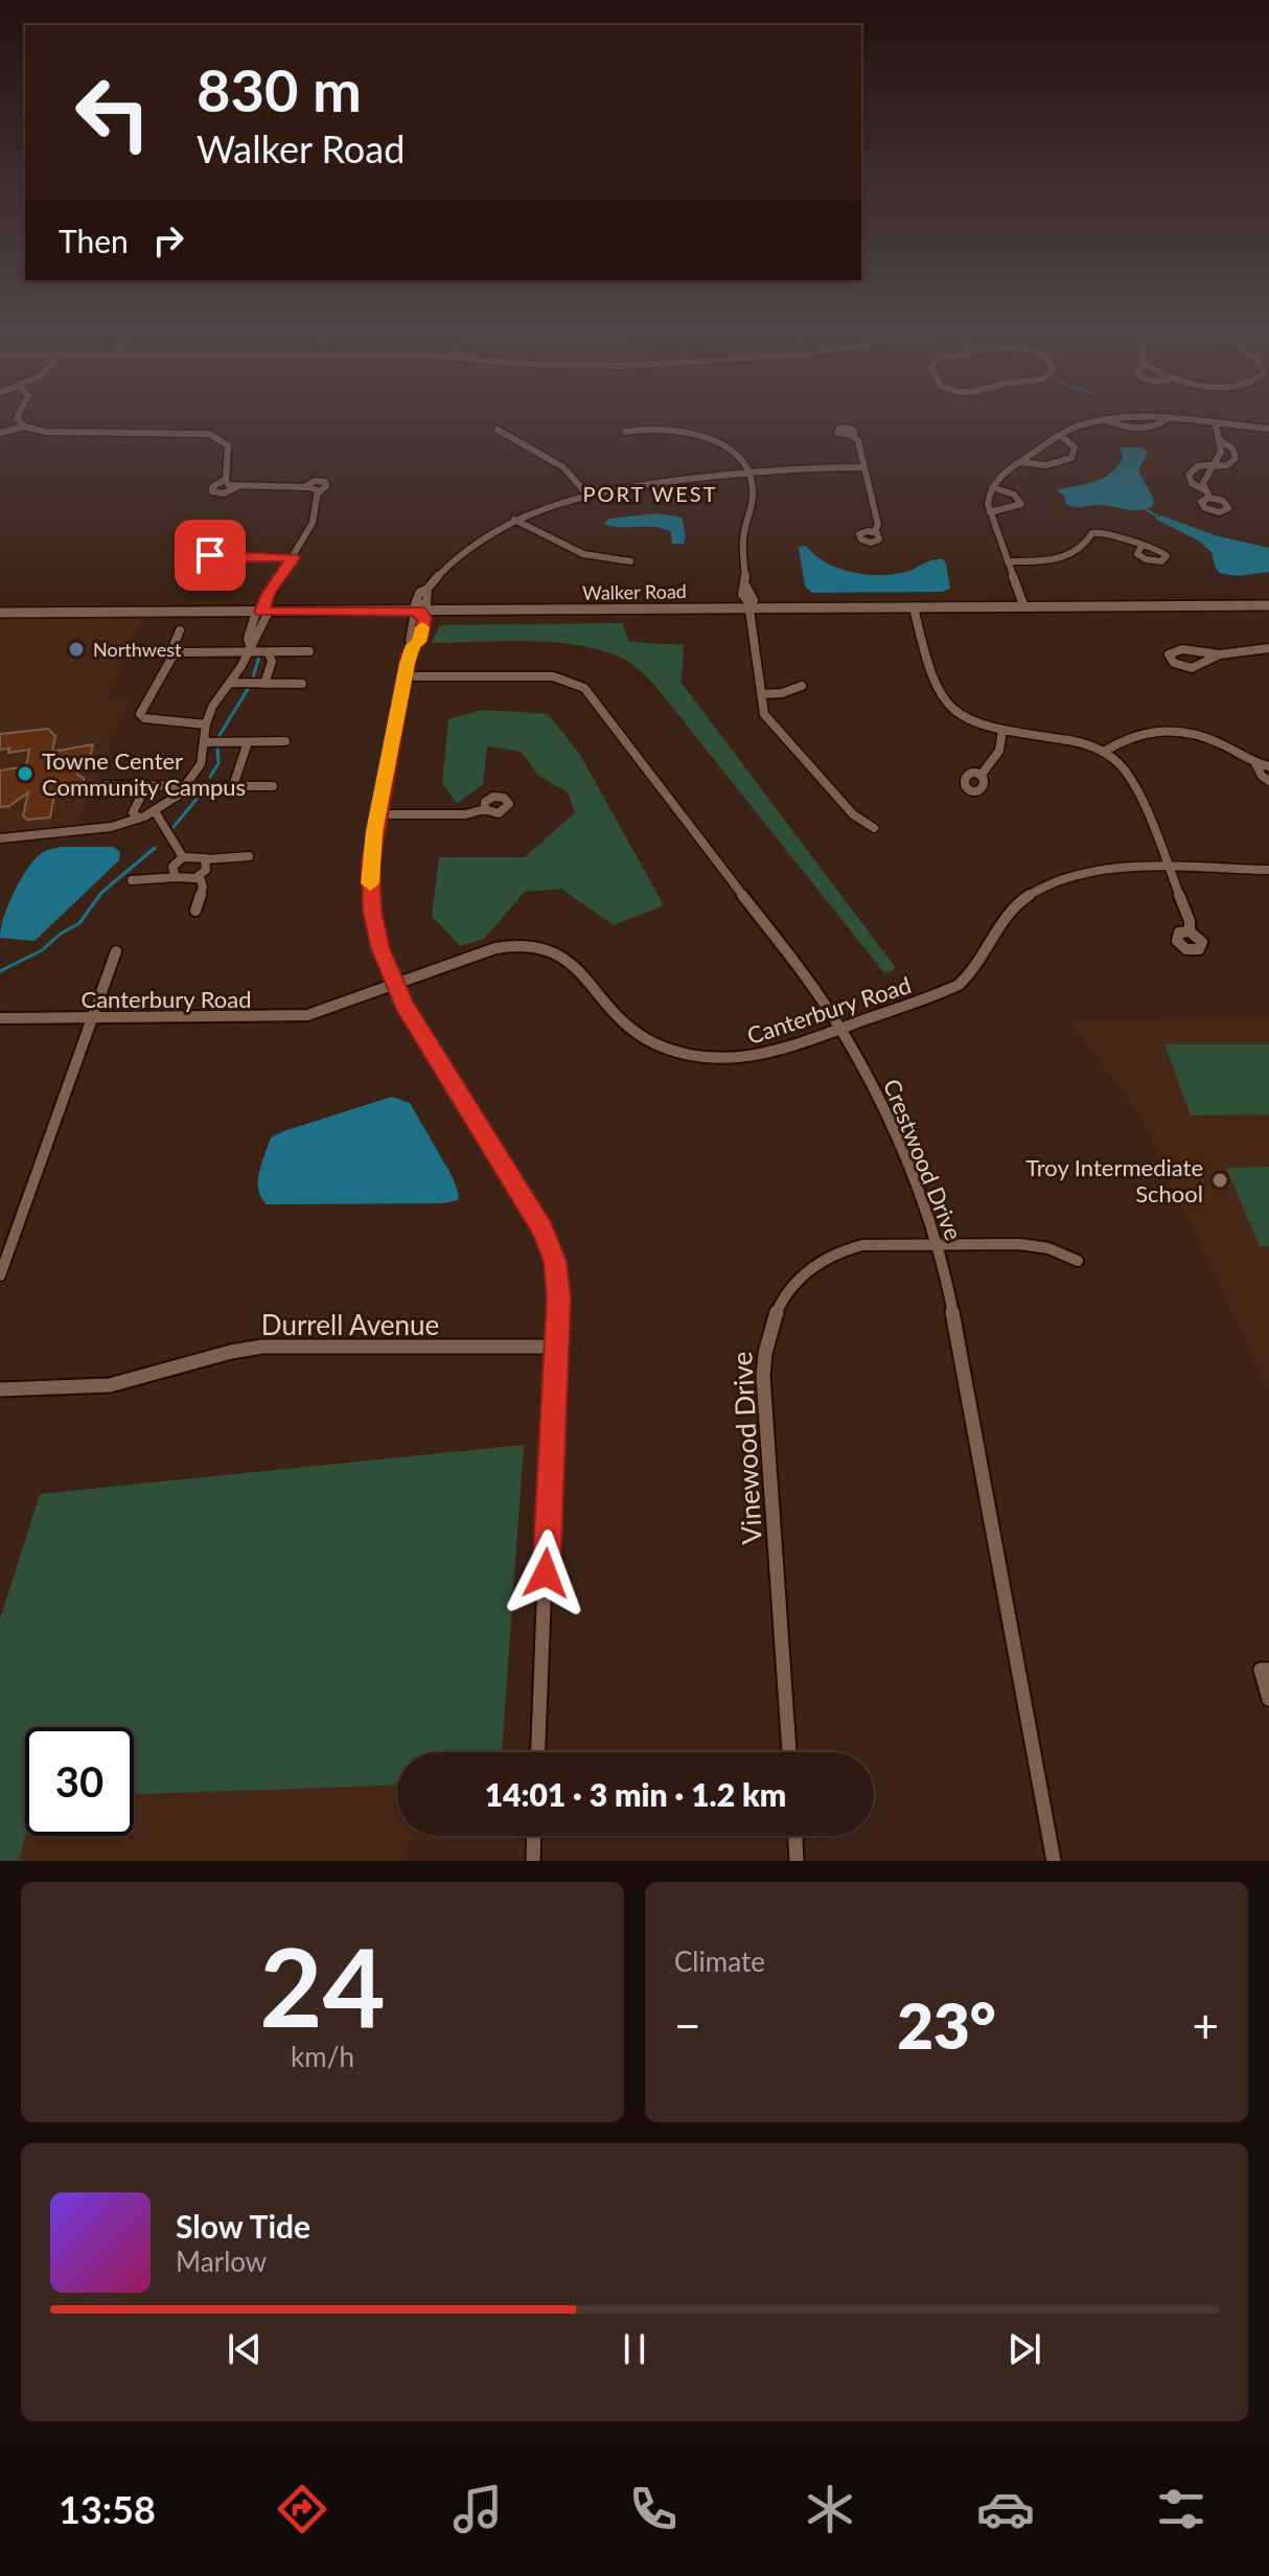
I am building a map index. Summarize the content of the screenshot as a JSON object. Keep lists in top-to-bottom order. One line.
{"streets":{"street":["Walker Road","Canterbury Road","Crestwood Drive","Durrell Avenue","Vinewood Drive"]},"crossings":[["Canterbury Road","Crestwood Drive"],["Crestwood Drive","Vinewood Drive"]],"districts":["PORT WEST"],"places":["Northwest","Towne Center Community Campus","Troy Intermediate School"],"page":{"turn":["830 m","Walker Road"],"then":"Then","limit":"30","trip":"14:01 · 3 min · 1.2 km","tile":[["24","km/h"],"Climate"],"heat":["−","23°","+"],"song":["Slow Tide","Marlow"],"tabs":"13:58"}}
